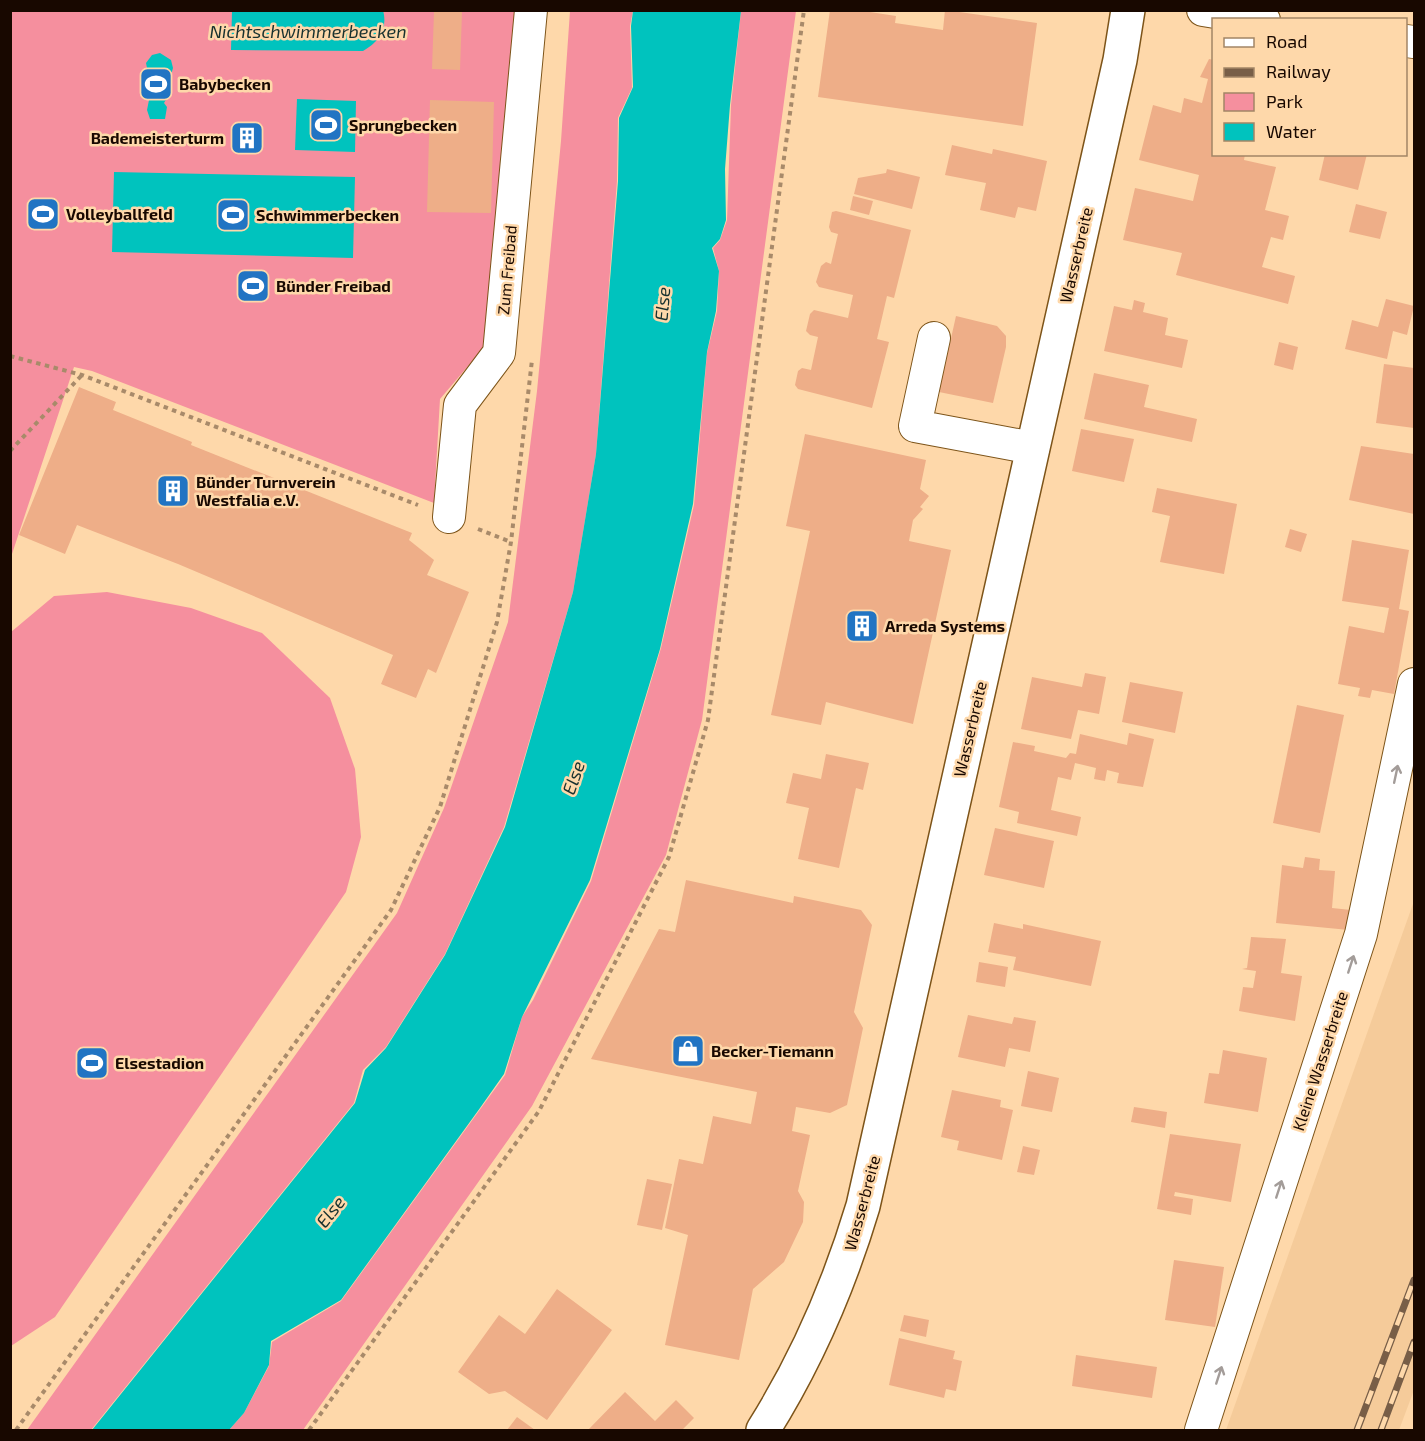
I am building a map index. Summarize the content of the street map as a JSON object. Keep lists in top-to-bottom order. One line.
{"streets":{"main road":["Wasserbreite"],"street":["Zum Freibad","Kleine Wasserbreite"]},"one_way":["Kleine Wasserbreite"],"water":["Nichtschwimmerbecken","Else"],"places":{"sports":["Babybecken","Sprungbecken","Volleyballfeld","Schwimmerbecken","Bünder Freibad","Elsestadion"],"building":["Bademeisterturm","Bünder Turnverein Westfalia e.V.","Arreda Systems"],"shop":["Becker-Tiemann"]},"legend":["Road","Railway","Park","Water"]}
